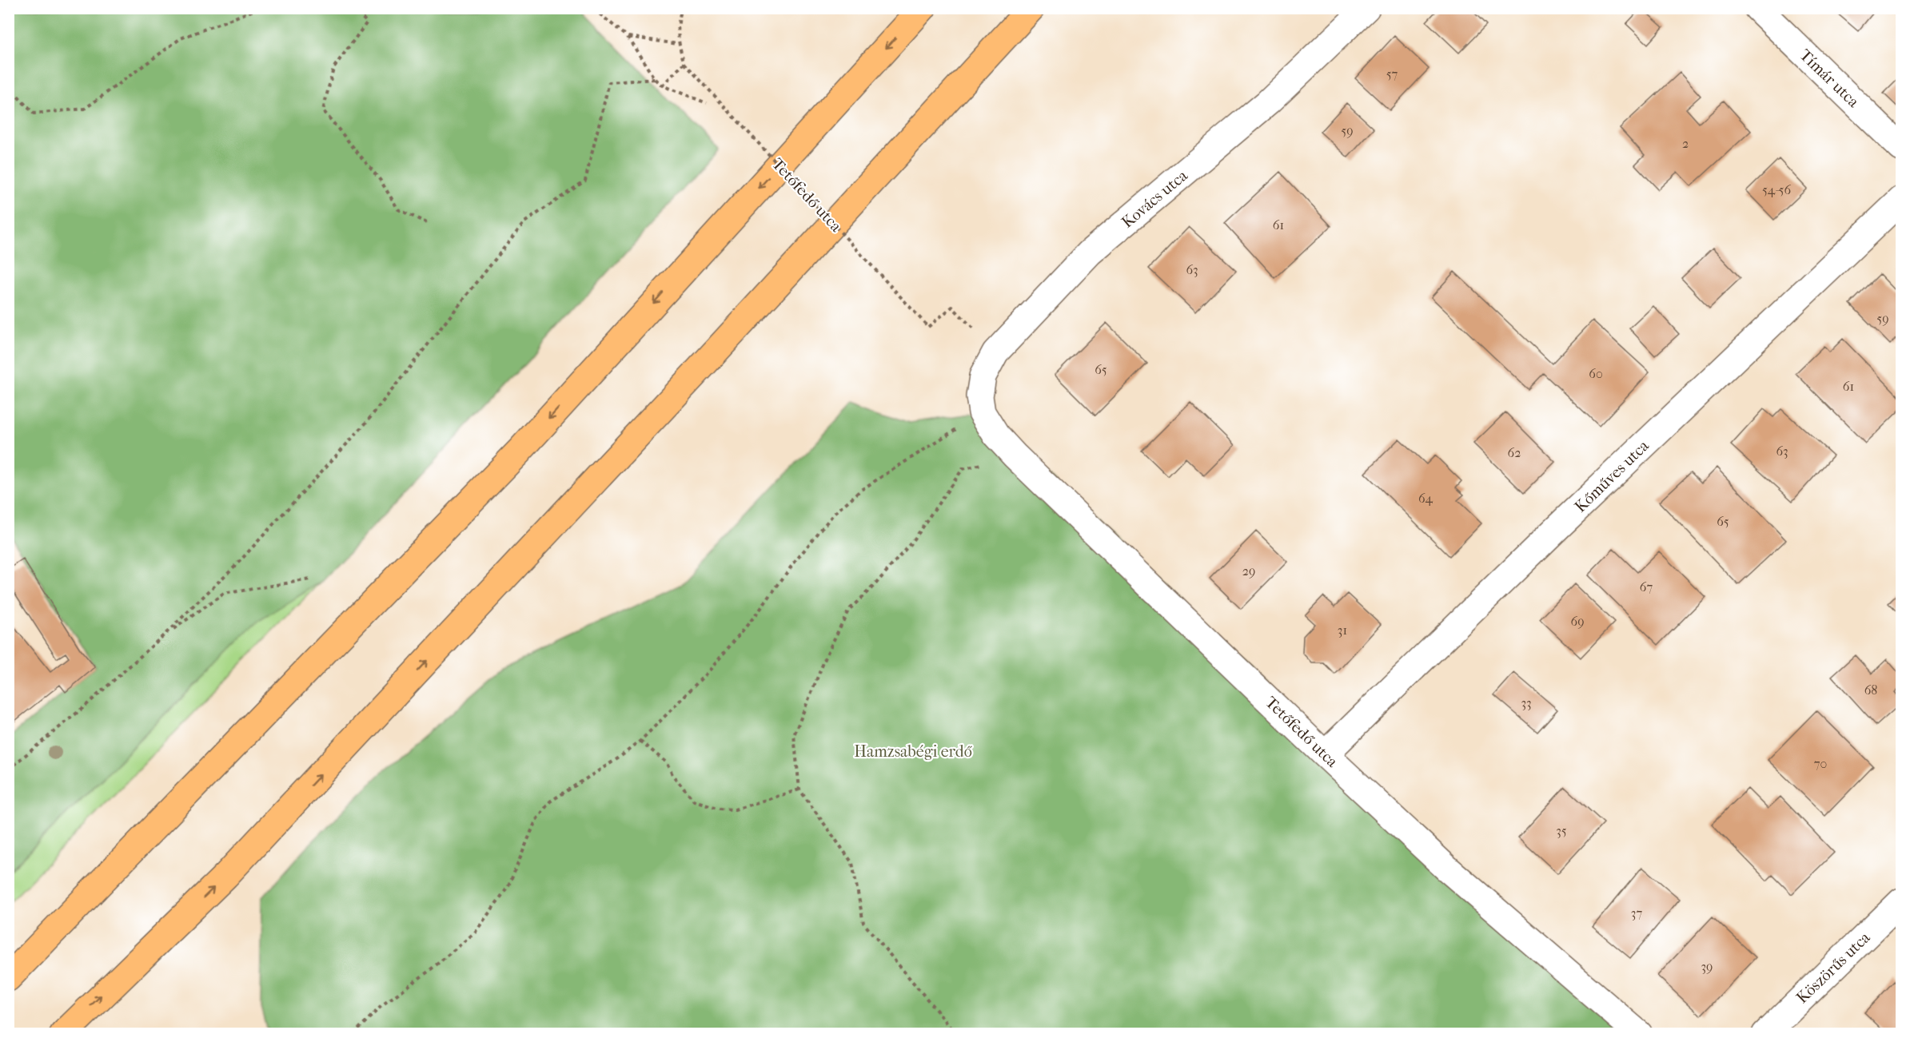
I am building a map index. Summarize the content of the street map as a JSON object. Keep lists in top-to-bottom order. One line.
{"streets":{"street":["Tímár utca","Tetőfedő utca","Kovács utca","Kőműves utca","Köszörűs utca"]},"crossings":[["Tetőfedő utca","Kovács utca"],["Tetőfedő utca","Kőműves utca"]],"parks":["Hamzsabégi erdő"],"house_numbers":["57","59","2","54-56","61","63","59","65","60","61","63","62","64","65","29","67","69","31","68","33","70","35","37","39"]}
